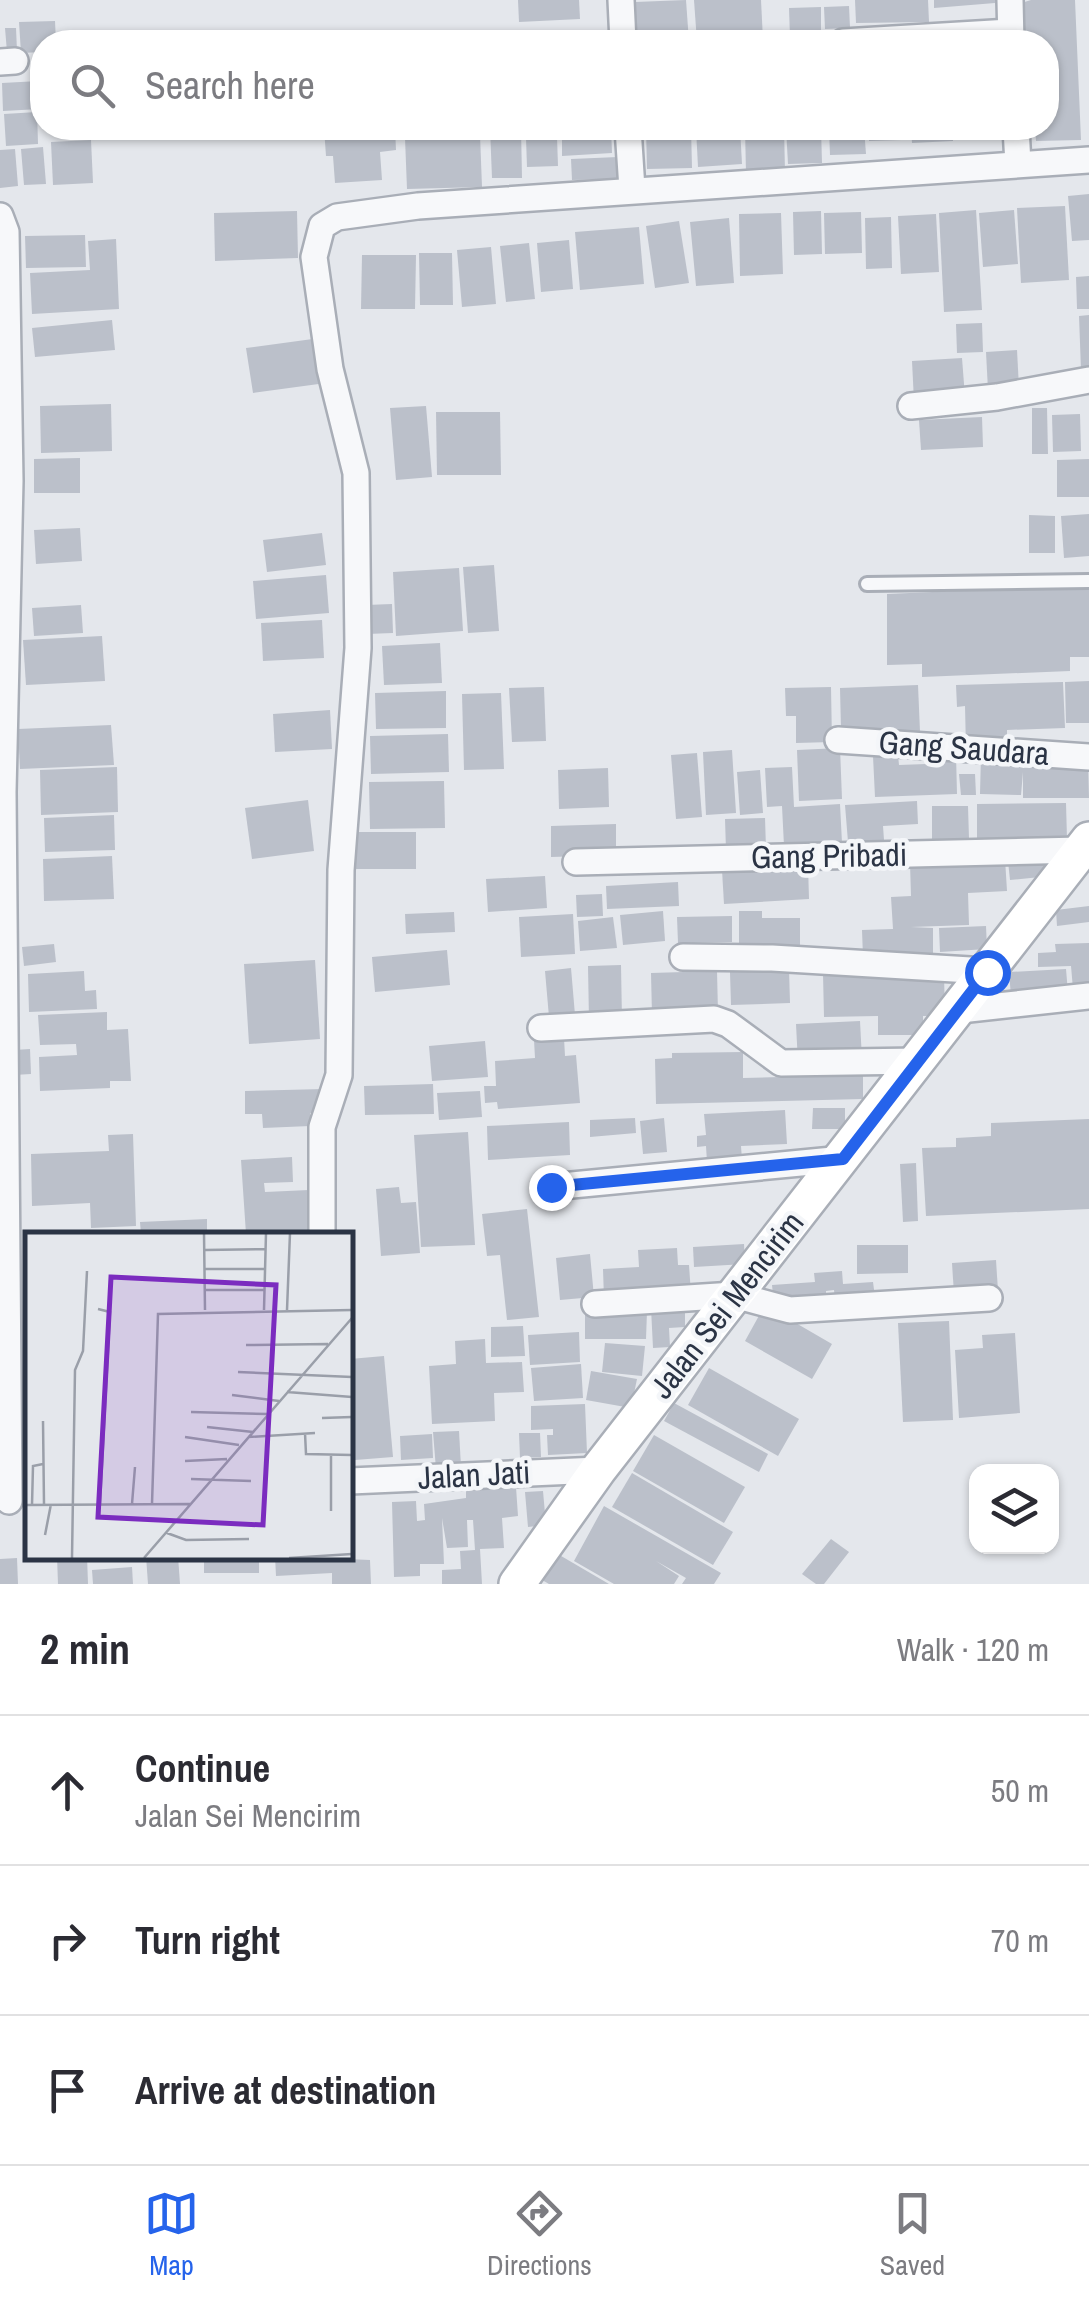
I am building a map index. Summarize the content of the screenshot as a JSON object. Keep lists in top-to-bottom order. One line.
{"streets":{"street":["Gang Saudara","Gang Pribadi","Jalan Sei Mencirim","Jalan Jati"]},"crossings":[["Gang Pribadi","Jalan Sei Mencirim"],["Jalan Sei Mencirim","Jalan Jati"]],"page":{"search":"Search here","heading":["2 min","Walk · 120 m"],"list":[["Continue","Jalan Sei Mencirim","50 m"],["Turn right","70 m"],"Arrive at destination"],"nav":["Map","Directions","Saved"]}}
